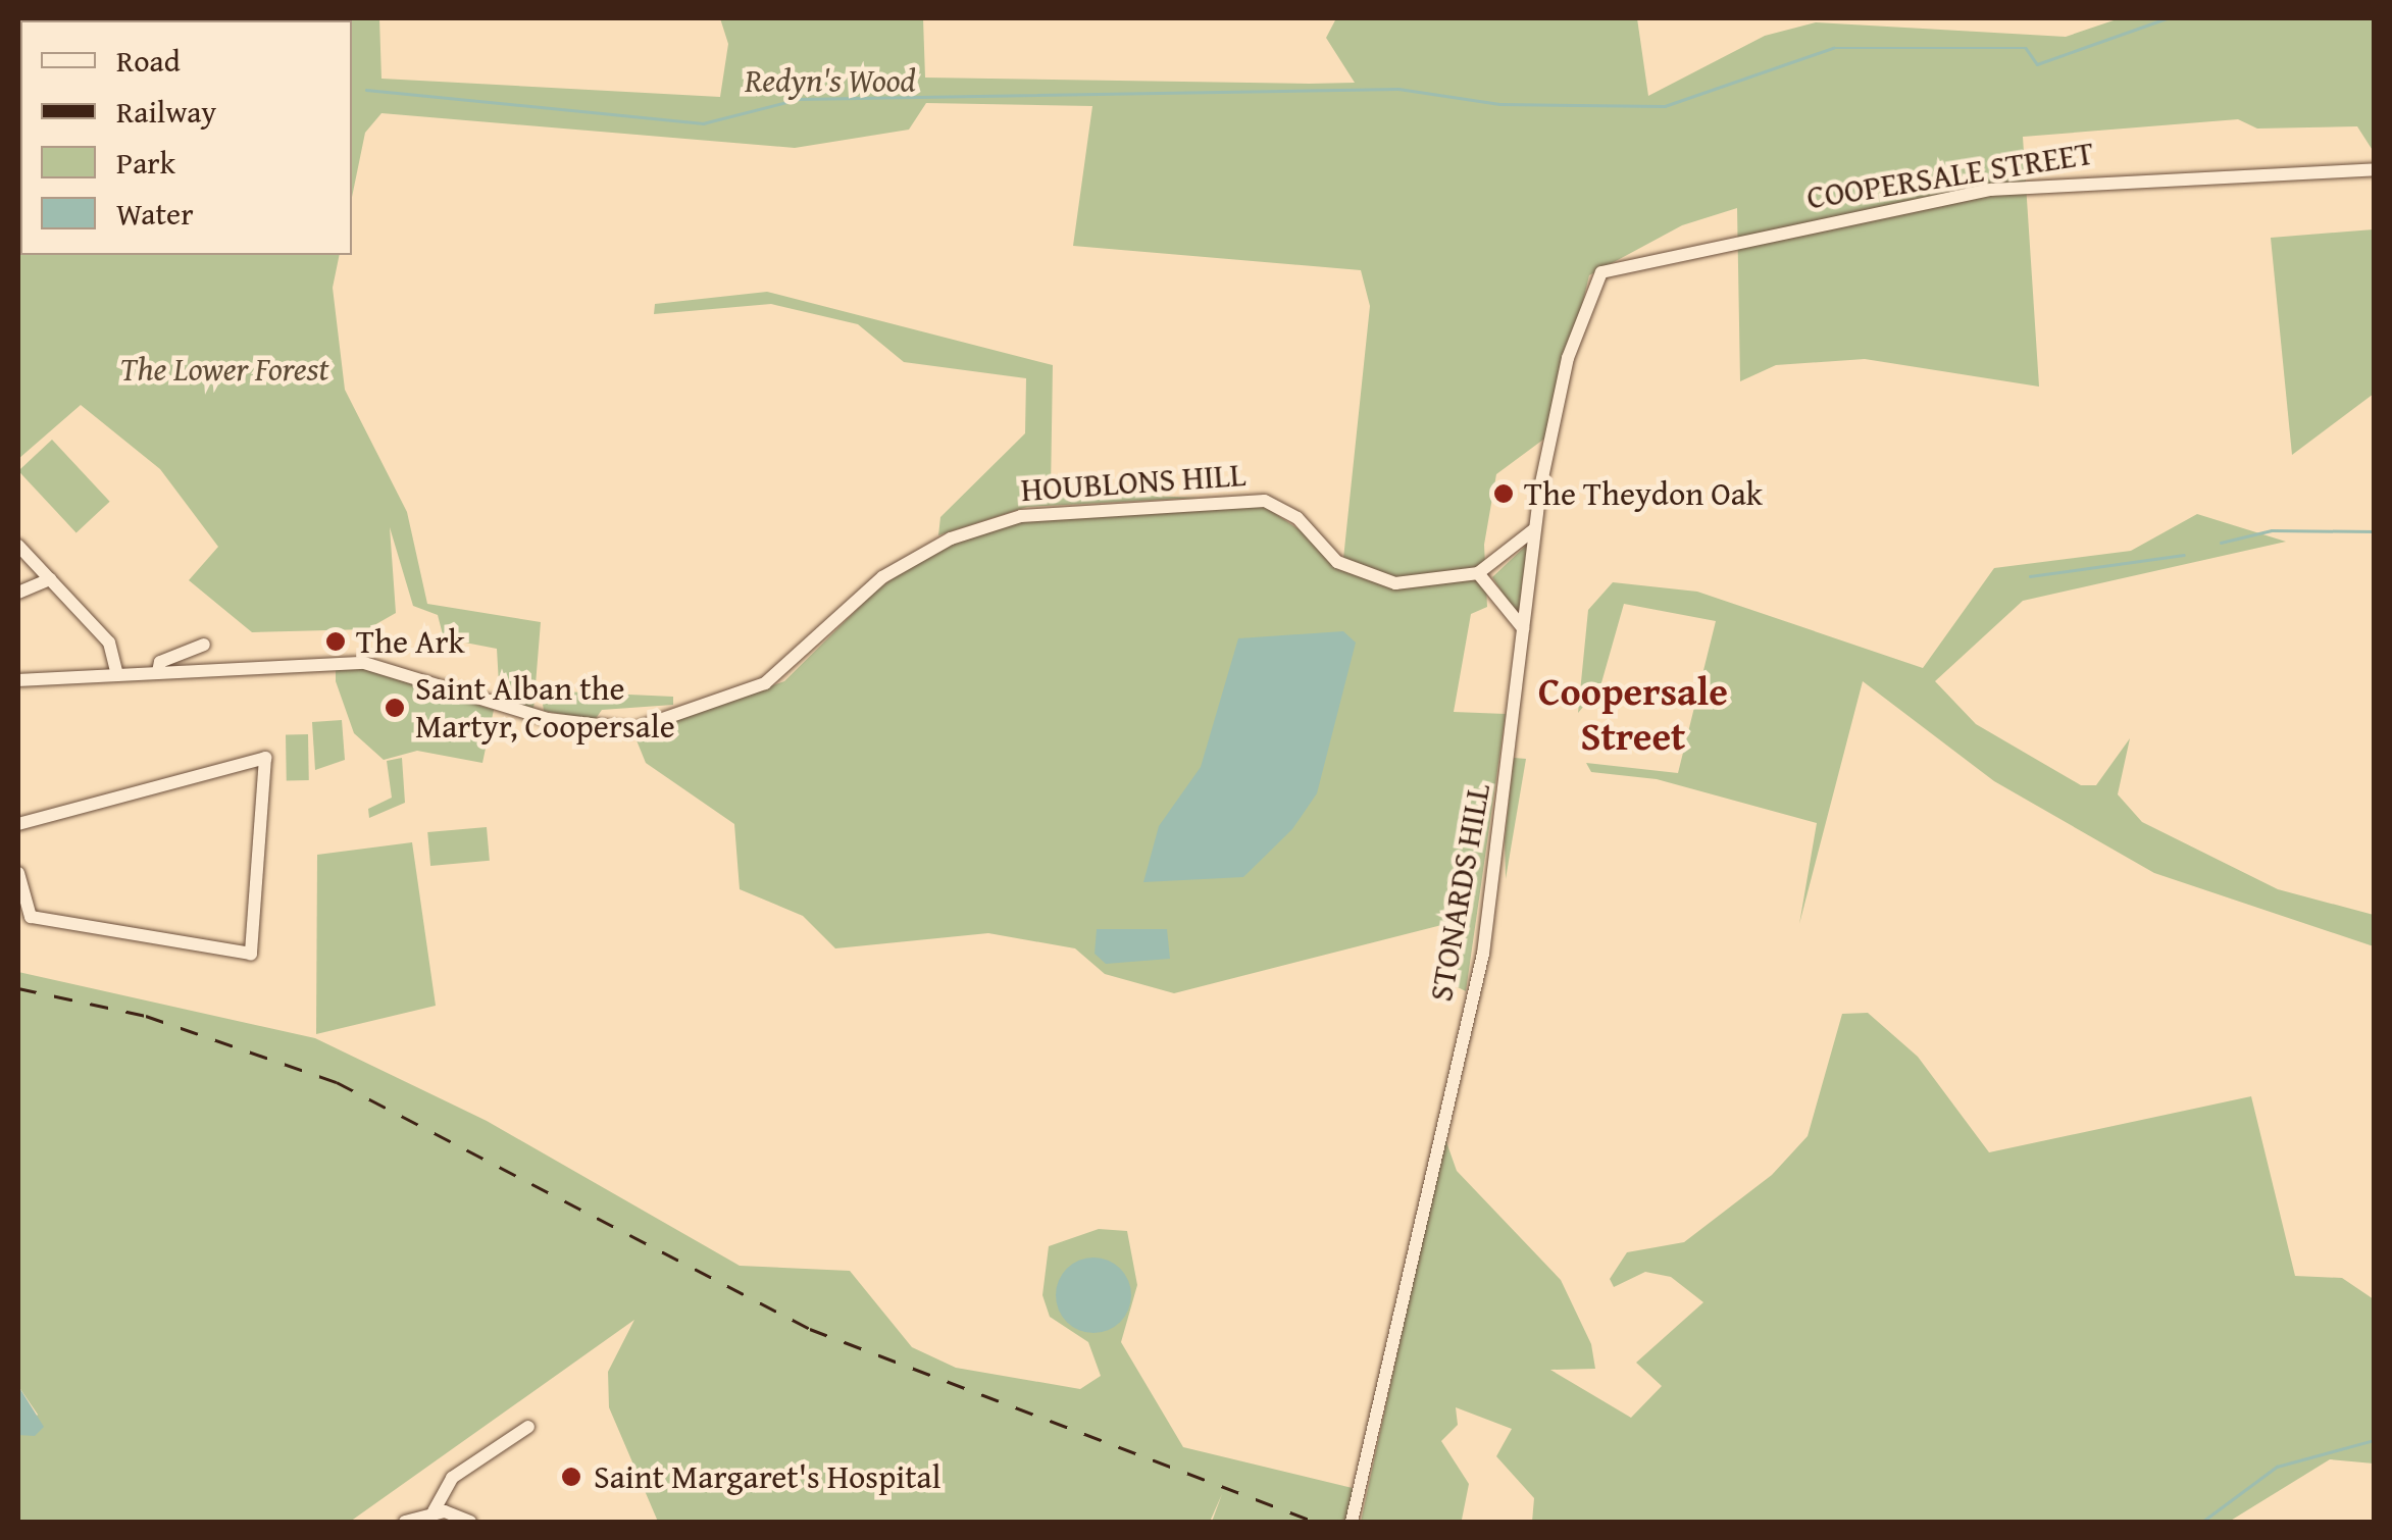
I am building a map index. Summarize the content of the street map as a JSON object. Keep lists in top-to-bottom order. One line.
{"streets":{"street":["COOPERSALE STREET","HOUBLONS HILL","STONARDS HILL"]},"crossings":[["COOPERSALE STREET","STONARDS HILL"]],"districts":["Coopersale Street"],"parks":["Redyn's Wood","The Lower Forest"],"places":["The Theydon Oak","The Ark","Saint Alban the Martyr, Coopersale","Saint Margaret's Hospital"],"legend":["Road","Railway","Park","Water"]}
